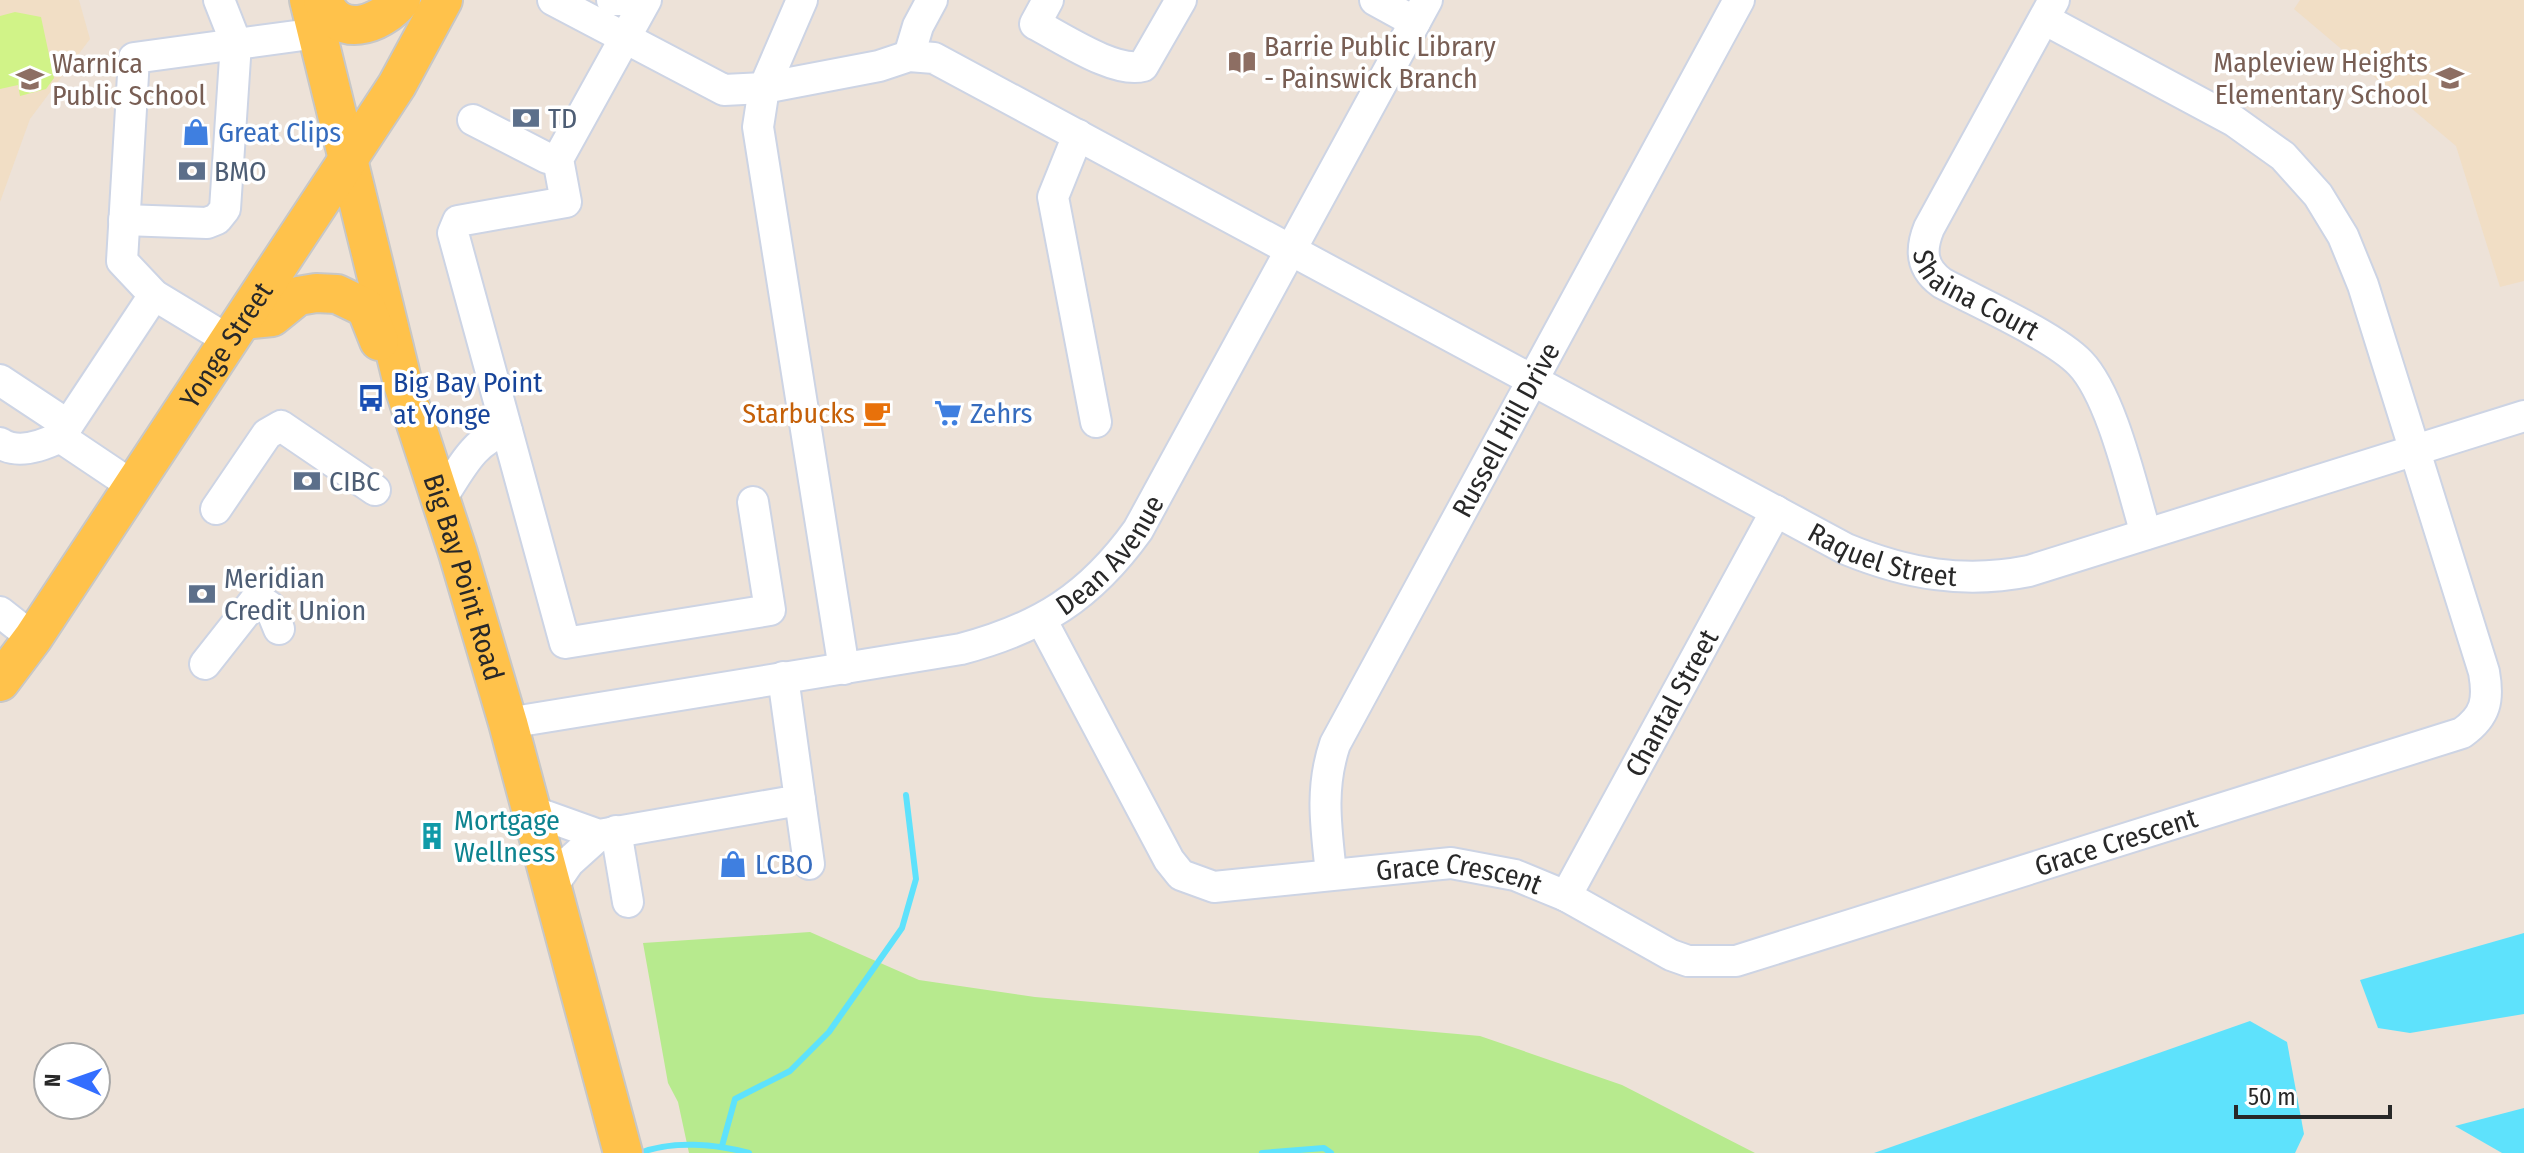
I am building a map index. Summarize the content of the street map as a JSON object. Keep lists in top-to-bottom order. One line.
{"streets":{"main road":["Yonge Street","Big Bay Point Road"],"street":["Shaina Court","Russell Hill Drive","Dean Avenue","Raquel Street","Chantal Street","Grace Crescent"]},"crossings":[["Shaina Court","Raquel Street"],["Shaina Court","Grace Crescent"],["Yonge Street","Big Bay Point Road"],["Russell Hill Drive","Raquel Street"],["Russell Hill Drive","Grace Crescent"],["Dean Avenue","Raquel Street"],["Dean Avenue","Big Bay Point Road"],["Dean Avenue","Grace Crescent"],["Raquel Street","Chantal Street"],["Raquel Street","Grace Crescent"],["Chantal Street","Grace Crescent"]],"places":{"library":["Barrie Public Library - Painswick Branch"],"school or university":["Mapleview Heights Elementary School","Warnica Public School"],"bank":["TD","BMO","CIBC","Meridian Credit Union"],"shop":["Great Clips","LCBO"],"bus stop":["Big Bay Point at Yonge"],"cafe":["Starbucks"],"supermarket":["Zehrs"],"building":["Mortgage Wellness"]},"scale_bar":"50 m","north":"left"}
